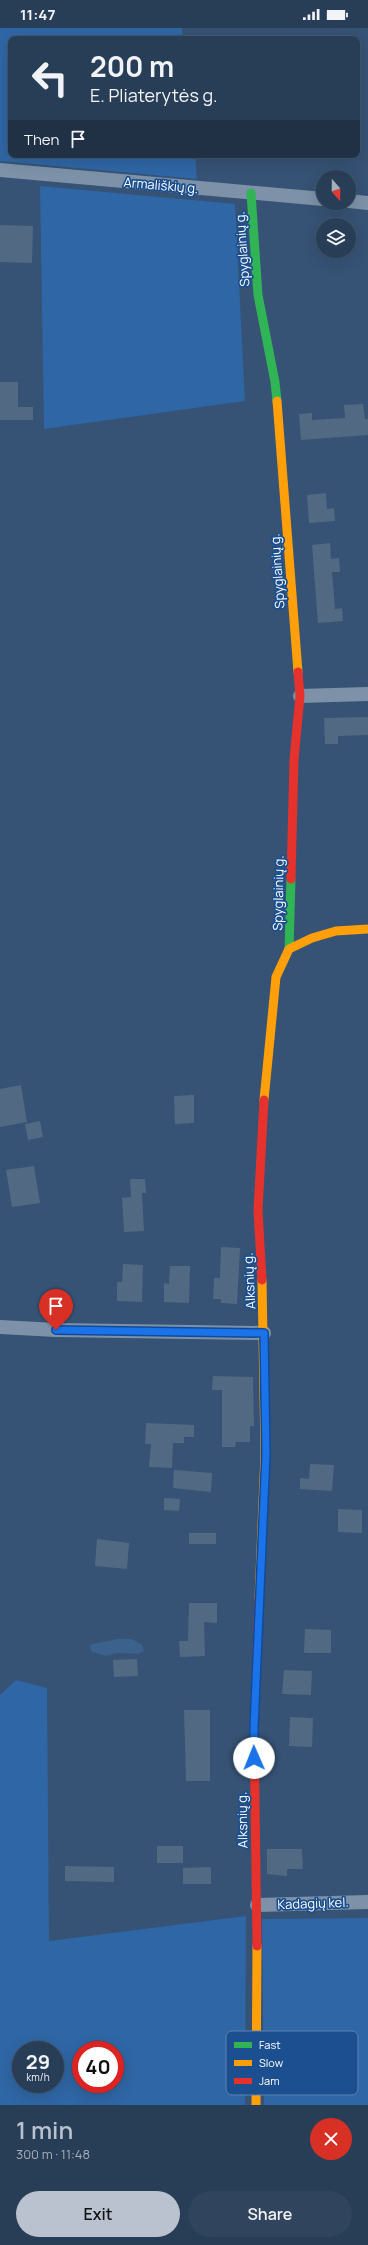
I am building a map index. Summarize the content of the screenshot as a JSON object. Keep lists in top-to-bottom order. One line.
{"streets":{"street":["Armališkių g.","Spyglainių g.","Alksnių g.","Kadagių kel."]},"crossings":[["Armališkių g.","Spyglainių g."],["Spyglainių g.","Alksnių g."],["Alksnių g.","Kadagių kel."]],"legend":["Fast","Slow","Jam"],"north":"bottom","page":{"status":"11:47","turn":["200 m","E. Pliaterytės g."],"then":"Then","speed":"29 km/h","limit":"40","heading":["1 min","300 m · 11:48"],"buttons":["Exit","Share"]}}
